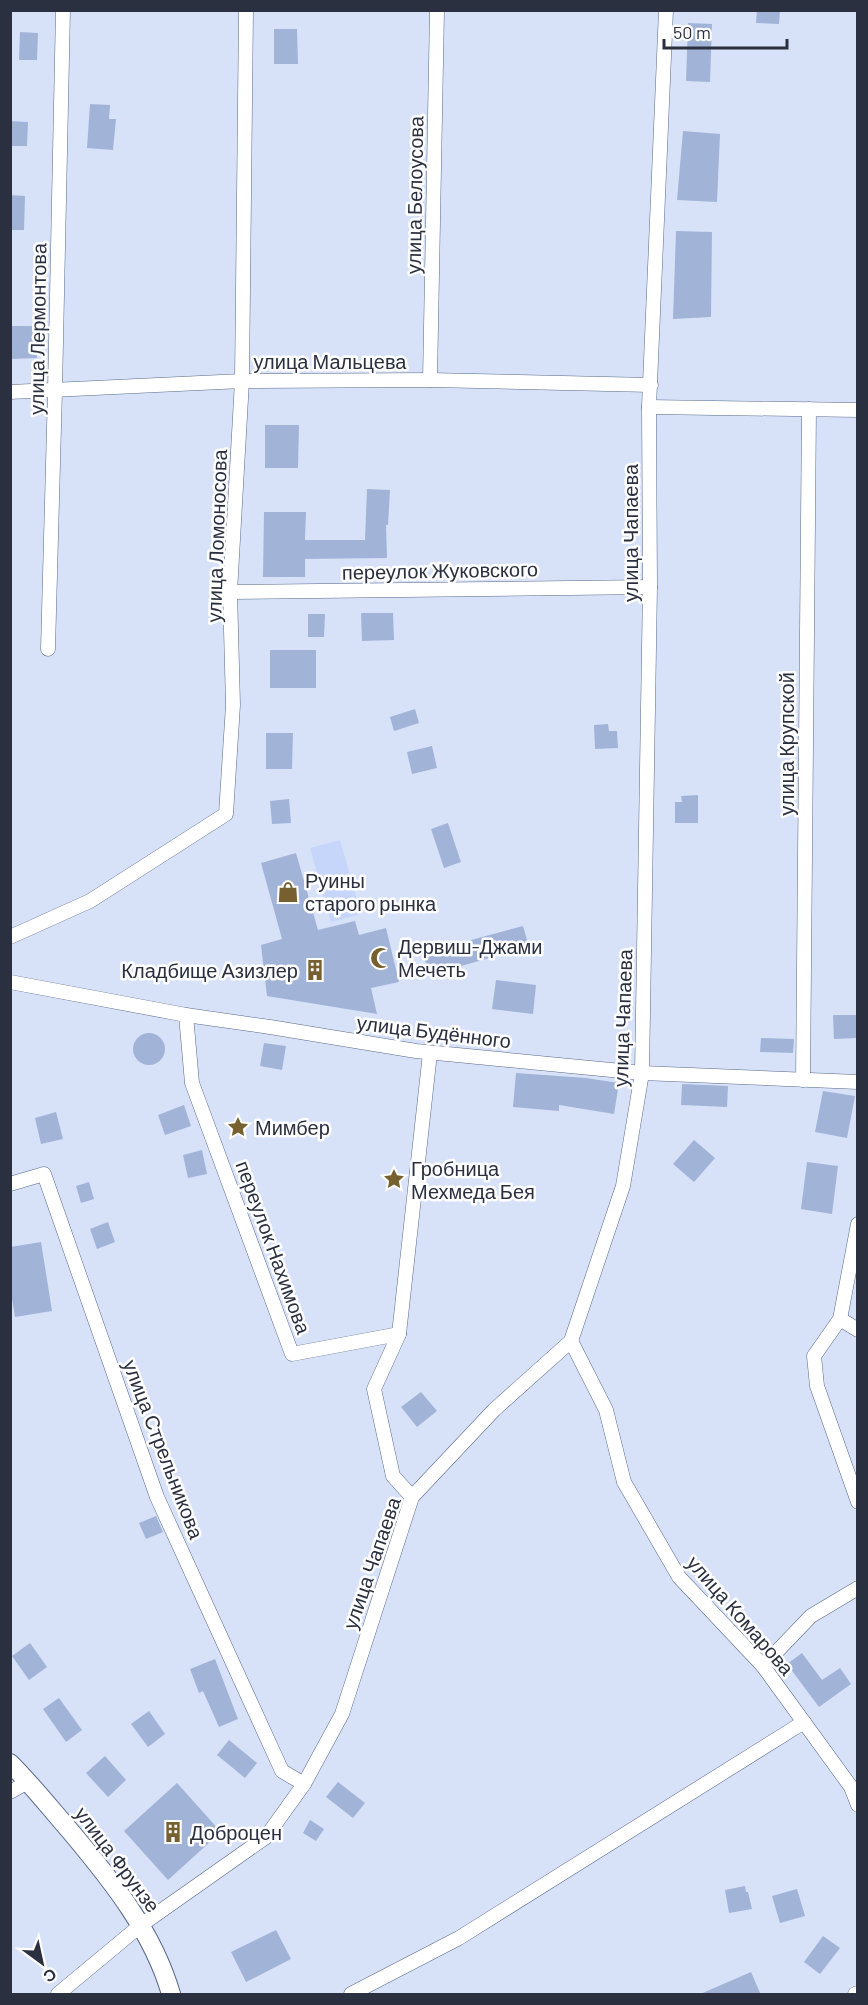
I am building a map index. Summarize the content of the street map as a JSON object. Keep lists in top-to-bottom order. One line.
{"streets":{"main road":["улица Фрунзе"],"street":["улица Белоусова","улица Лермонтова","улица Мальцева","улица Чапаева","улица Ломоносова","переулок Жуковского","улица Крупской","улица Будённого","переулок Нахимова","улица Стрельникова","улица Комарова"]},"crossings":[["улица Белоусова","улица Мальцева"],["улица Лермонтова","улица Мальцева"],["улица Мальцева","улица Чапаева"],["улица Мальцева","улица Ломоносова"],["улица Чапаева","переулок Жуковского"],["улица Чапаева","улица Будённого"],["улица Чапаева","улица Стрельникова"],["улица Чапаева","улица Комарова"],["улица Чапаева","улица Фрунзе"],["улица Ломоносова","переулок Жуковского"],["улица Крупской","улица Будённого"],["улица Будённого","переулок Нахимова"]],"places":{"shop":["Руины старого рынка"],"mosque":["Дервиш-Джами Мечеть"],"building":["Кладбище Азизлер","Доброцен"],"place":["Мимбер","Гробница Мехмеда Бея"]},"scale_bar":"50 m","north":"bottom right"}
